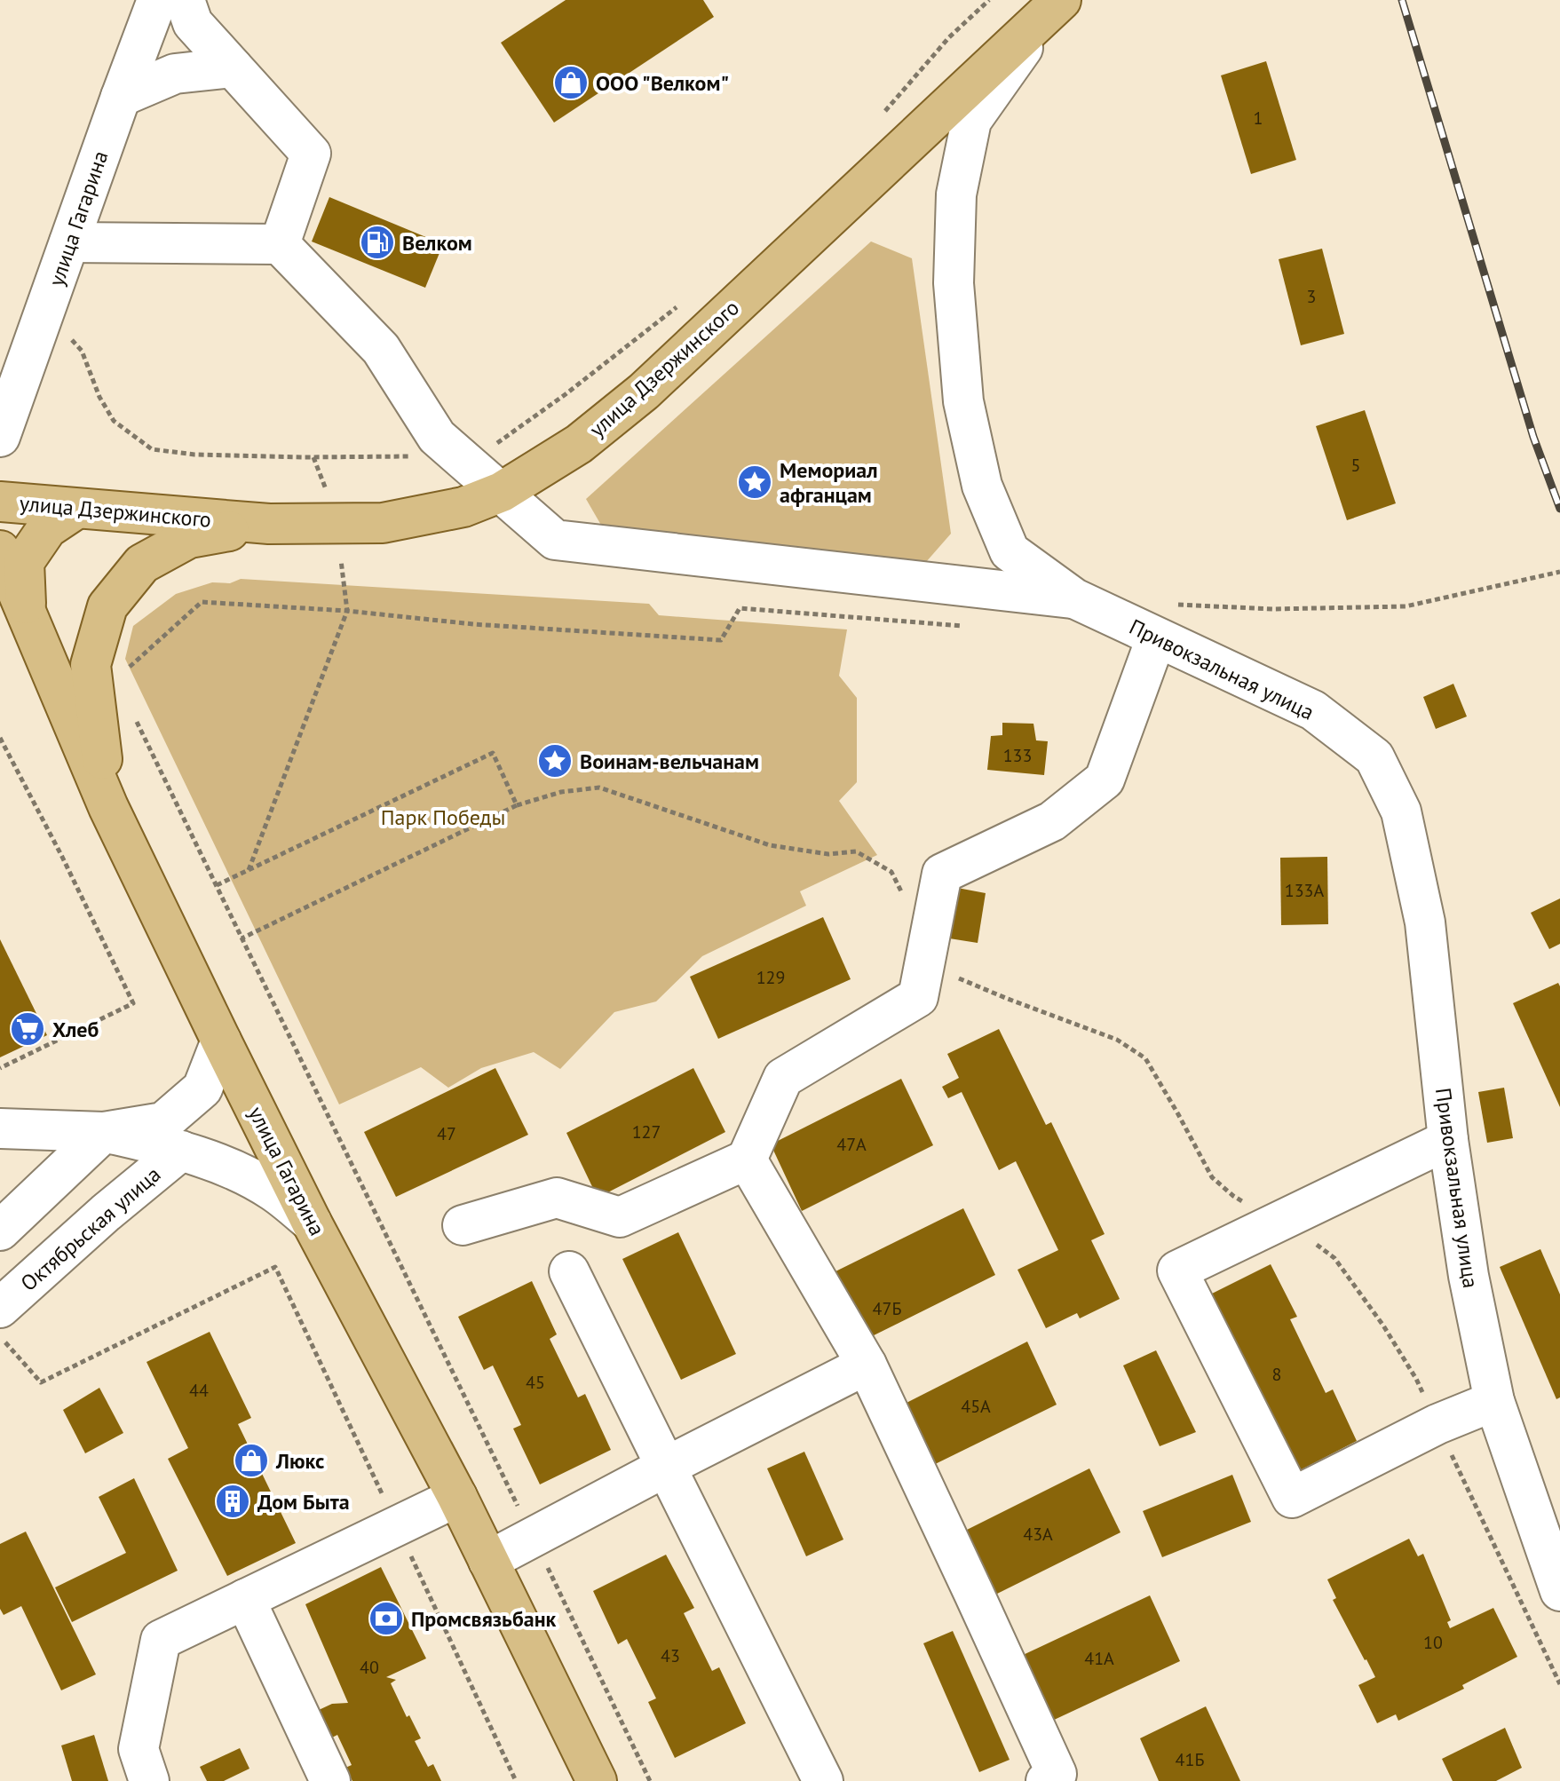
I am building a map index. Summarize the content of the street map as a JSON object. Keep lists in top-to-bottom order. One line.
{"streets":{"main road":["улица Гагарина","улица Дзержинского"],"street":["Привокзальная улица","Октябрьская улица"]},"crossings":[["улица Дзержинского","Привокзальная улица"]],"parks":["Парк Победы"],"places":{"shop":["ООО \"Велком\"","Люкс"],"fuel station":["Велком"],"place":["Мемориал афганцам","Воинам-вельчанам"],"supermarket":["Хлеб"],"building":["Дом Быта"],"bank":["Промсвязьбанк"]},"house_numbers":["1","3","5","133","133А","129","127","47","47А","47Б","8","45","44","45А","43А","10","43","41А","40","41Б"]}
